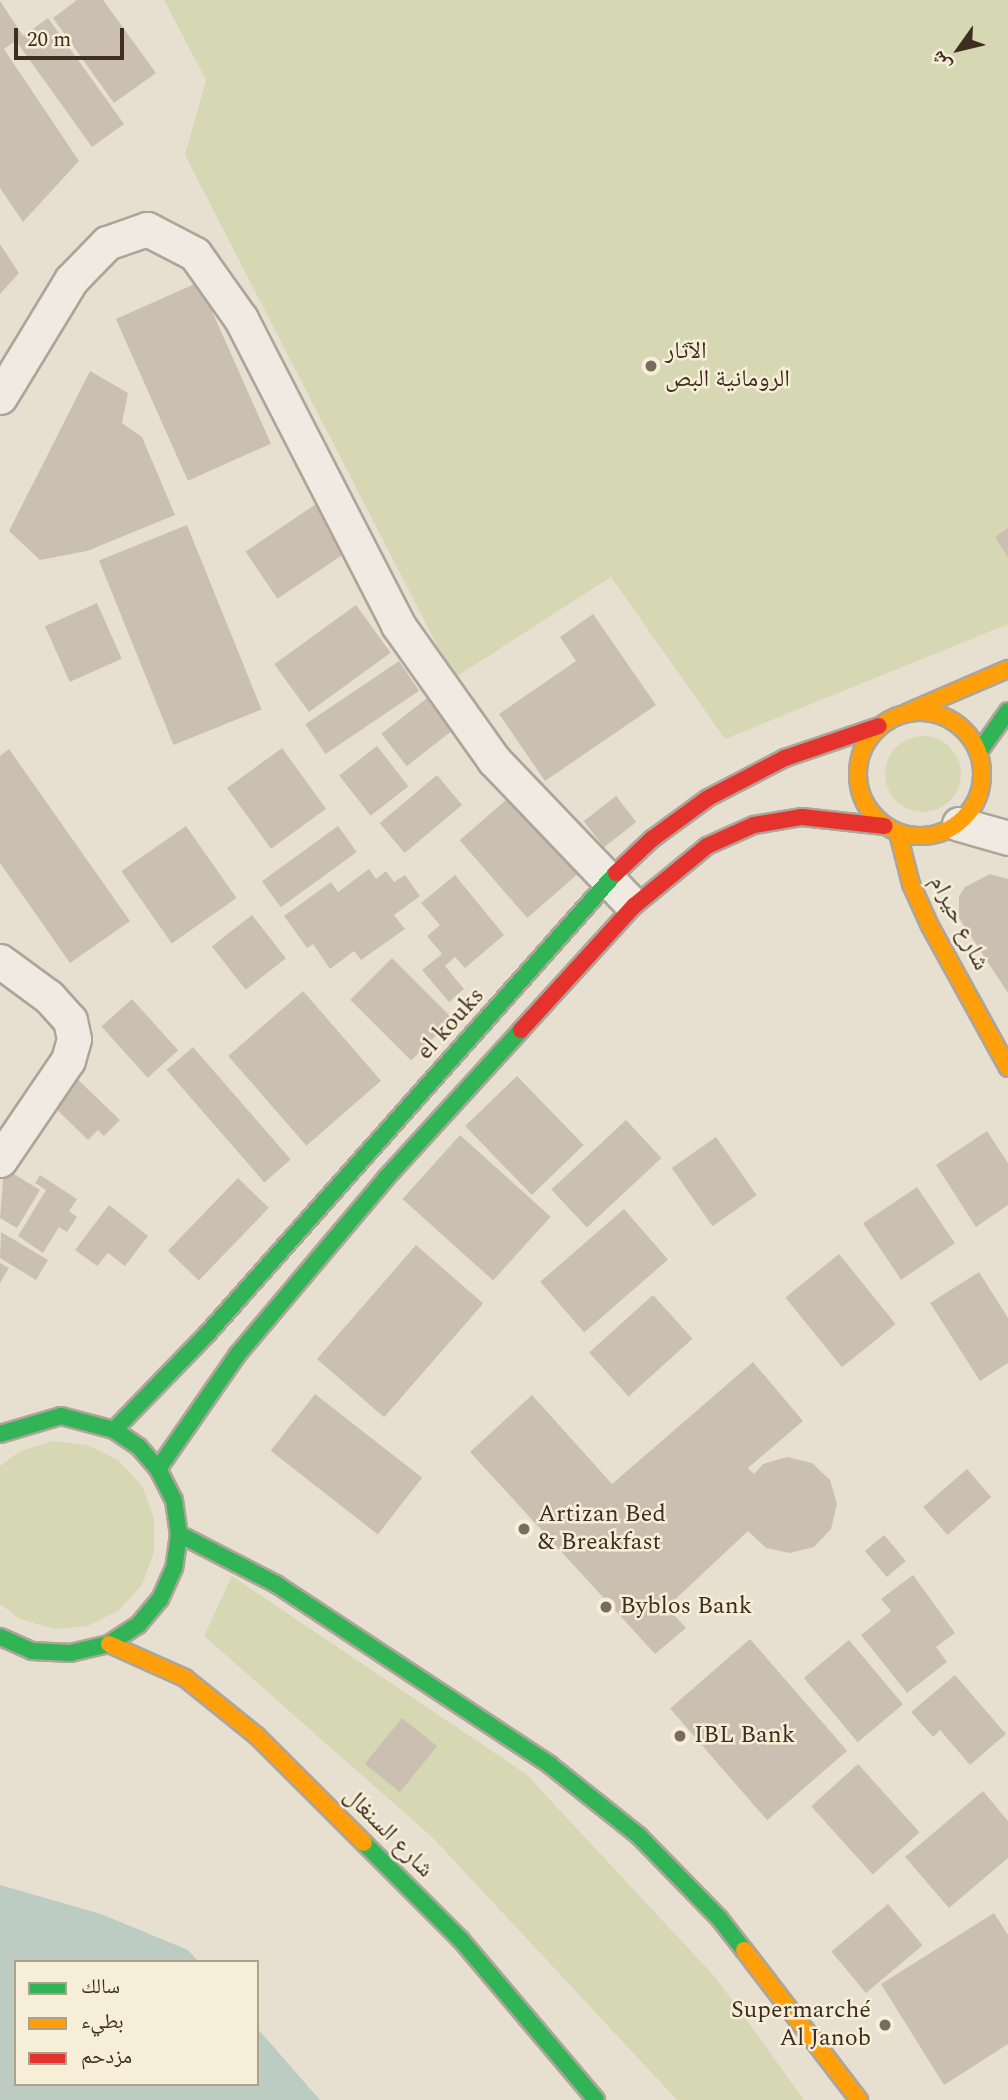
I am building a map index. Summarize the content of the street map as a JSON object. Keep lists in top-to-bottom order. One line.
{"streets":{"main road":["شارع حيرام","el kouks","شارع السنغال"]},"crossings":[["شارع حيرام","el kouks"]],"places":["الآثار الرومانية البص","Artizan Bed & Breakfast","Byblos Bank","IBL Bank","Supermarché Al Janob"],"legend":["سالك","بطيء","مزدحم"],"scale_bar":"20 m","north":"bottom left"}
